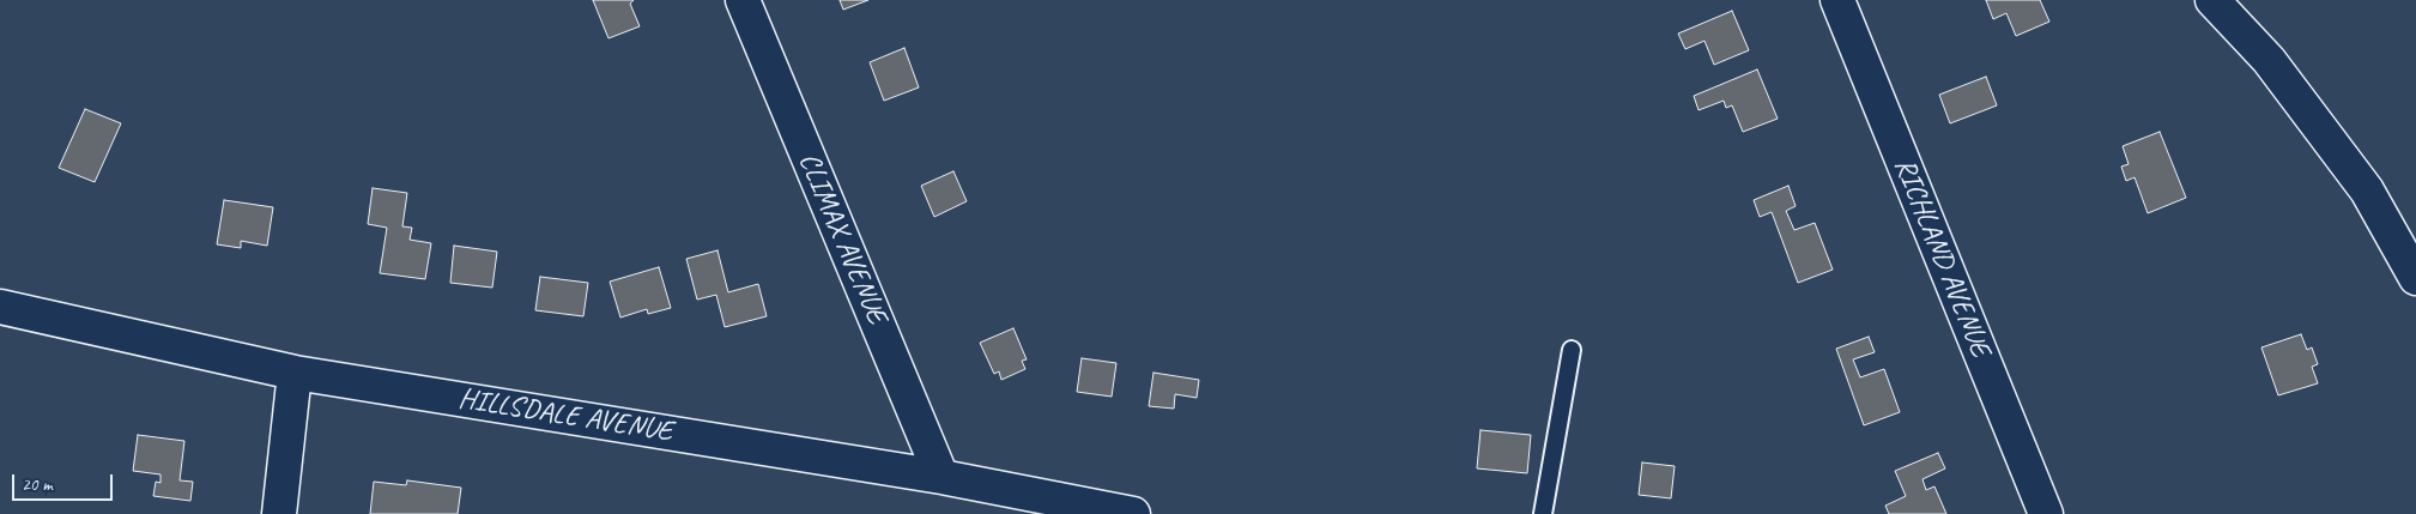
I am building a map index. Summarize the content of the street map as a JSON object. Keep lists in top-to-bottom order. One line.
{"streets":{"street":["CLIMAX AVENUE","RICHLAND AVENUE","HILLSDALE AVENUE"]},"crossings":[["CLIMAX AVENUE","HILLSDALE AVENUE"]],"scale_bar":"20 m"}
